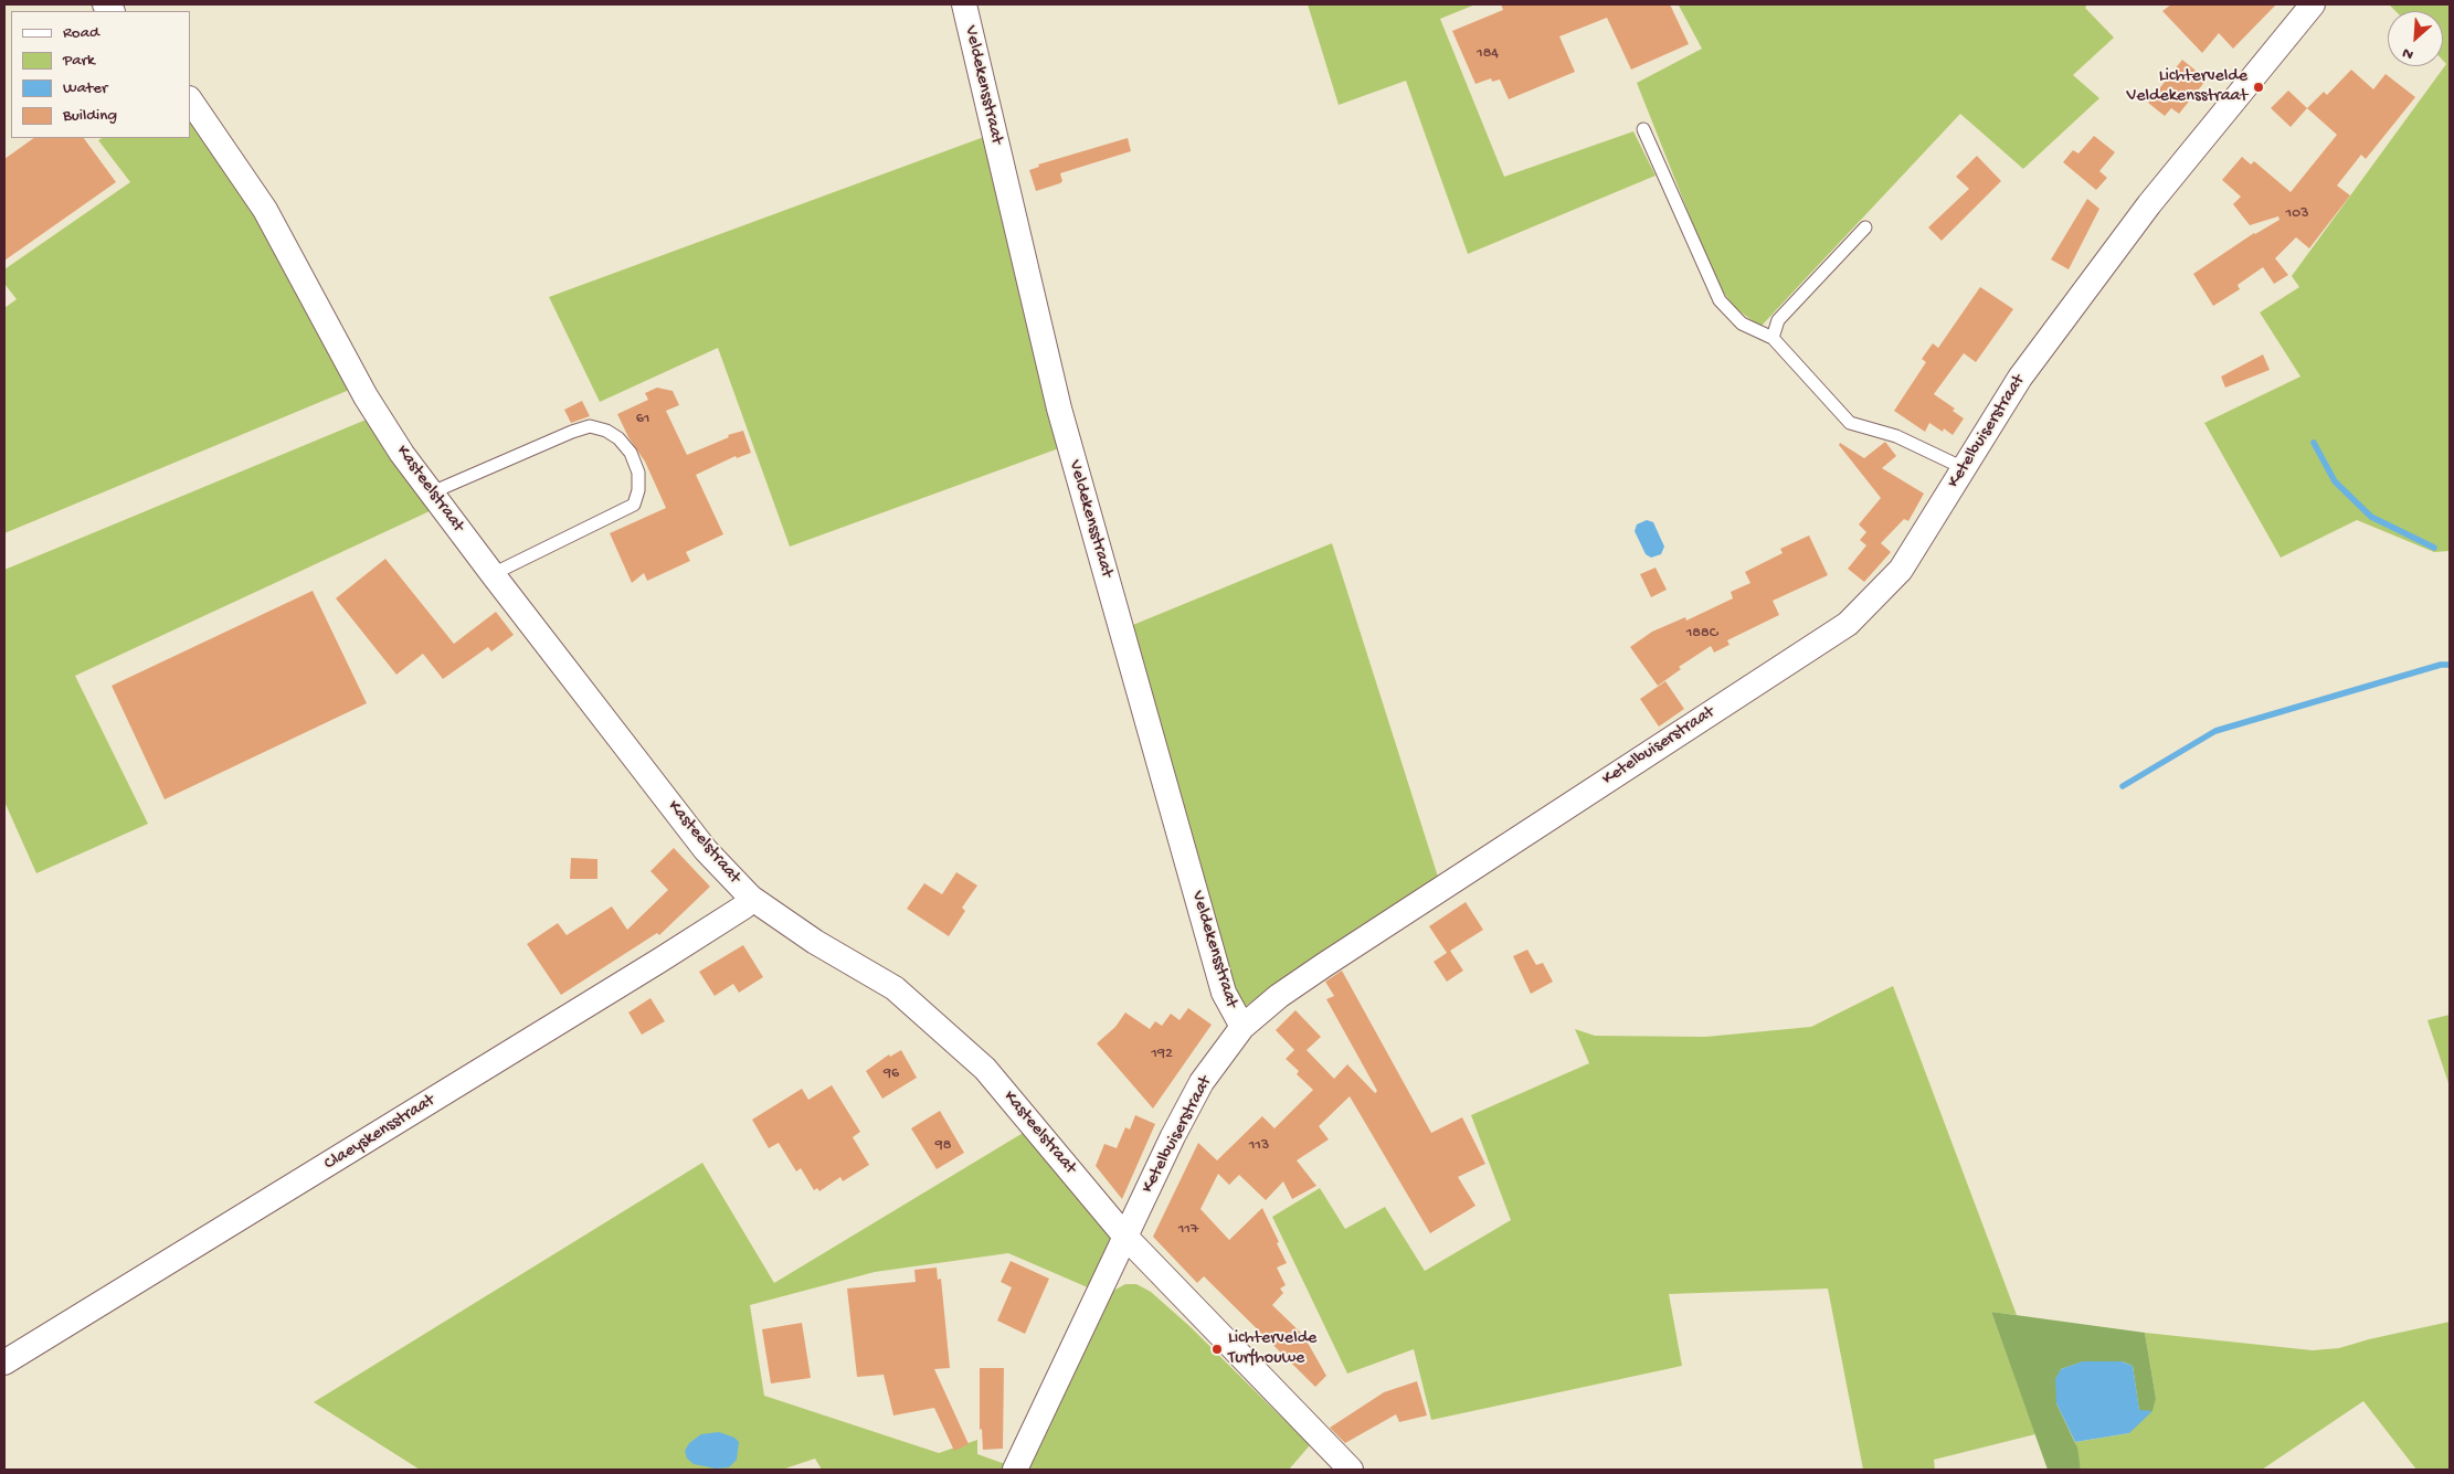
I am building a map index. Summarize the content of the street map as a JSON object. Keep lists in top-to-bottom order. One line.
{"streets":{"street":["Veldekensstraat","Ketelbuiserstraat","Kasteelstraat","Claeyskensstraat"]},"crossings":[["Veldekensstraat","Ketelbuiserstraat"],["Ketelbuiserstraat","Kasteelstraat"],["Kasteelstraat","Claeyskensstraat"]],"places":["Lichtervelde Veldekensstraat","Lichtervelde Turfhouwe"],"house_numbers":["184","103","61","188C","192","96","98","113","117"],"legend":["Road","Park","Water","Building"],"north":"bottom left"}
